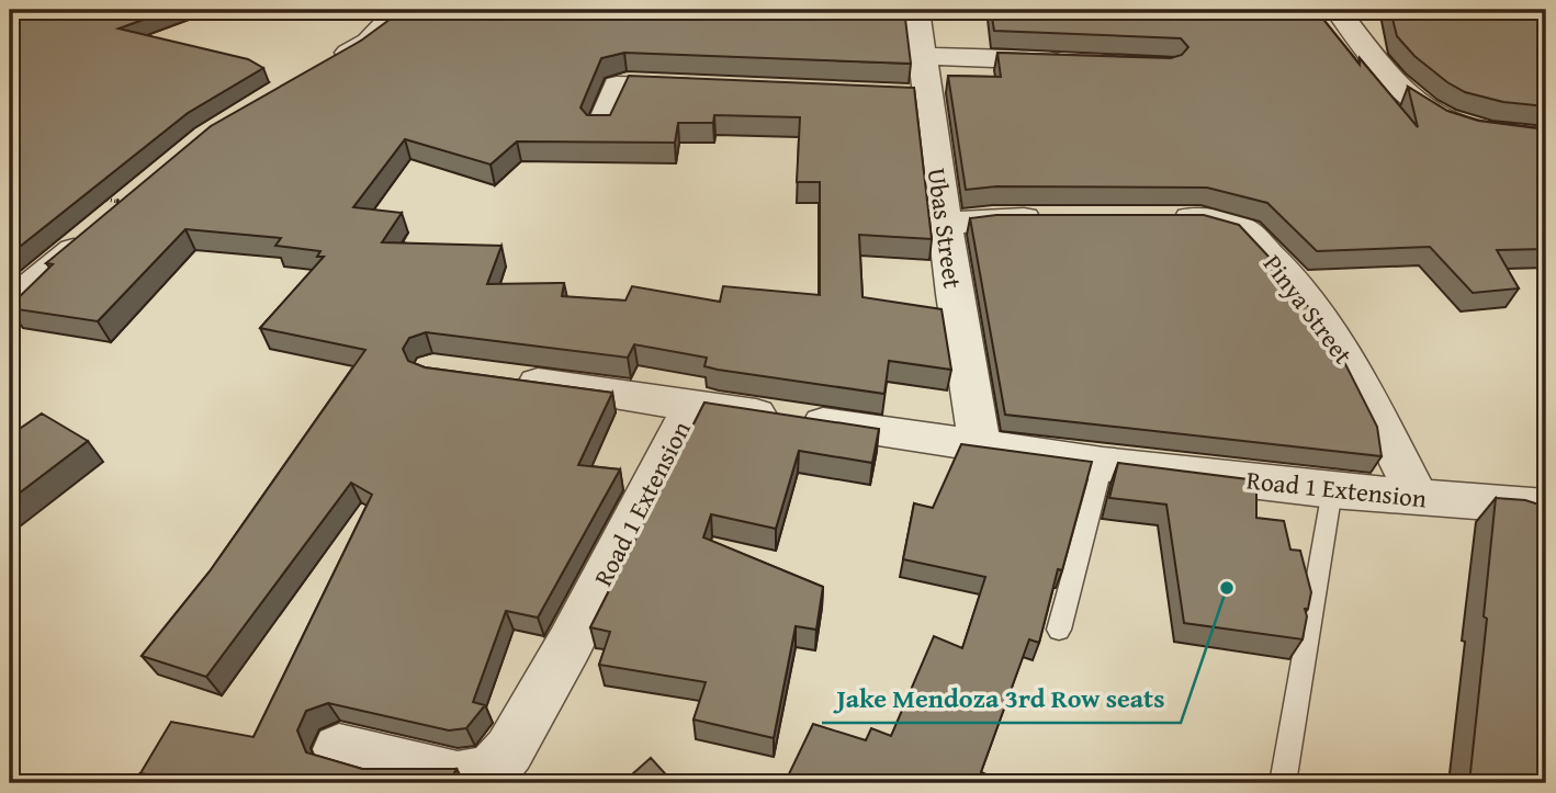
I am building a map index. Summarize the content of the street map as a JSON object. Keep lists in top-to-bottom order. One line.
{"streets":{"street":["Ubas Street","Pinya Street","Road 1 Extension"]},"crossings":[["Ubas Street","Road 1 Extension"],["Pinya Street","Road 1 Extension"]],"places":["Jake Mendoza 3rd Row seats"]}
